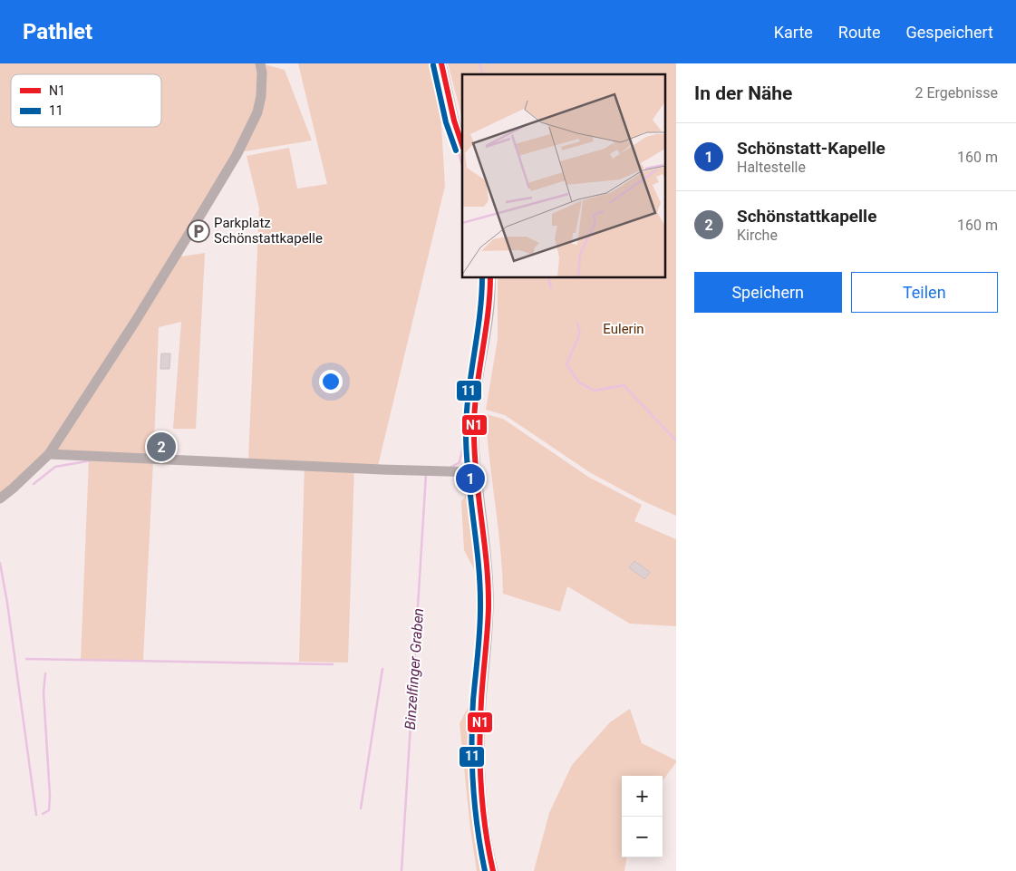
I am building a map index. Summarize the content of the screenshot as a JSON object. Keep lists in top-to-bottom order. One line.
{"water":["Binzelfinger Graben"],"parks":["Eulerin"],"places":{"parking":["Parkplatz Schönstattkapelle"]},"lines":["transit line N1","transit line 11"],"legend":["N1","11"],"page":{"header":"Pathlet","nav":["Karte","Route","Gespeichert"],"heading":["In der Nähe","2 Ergebnisse"],"list":[{"mark":"1","name":"Schönstatt-Kapelle","note":"Haltestelle","value":"160 m"},{"mark":"2","name":"Schönstattkapelle","note":"Kirche","value":"160 m"}],"buttons":["Speichern","Teilen"],"pins":["2","1"],"map_buttons":["+","−"]}}
